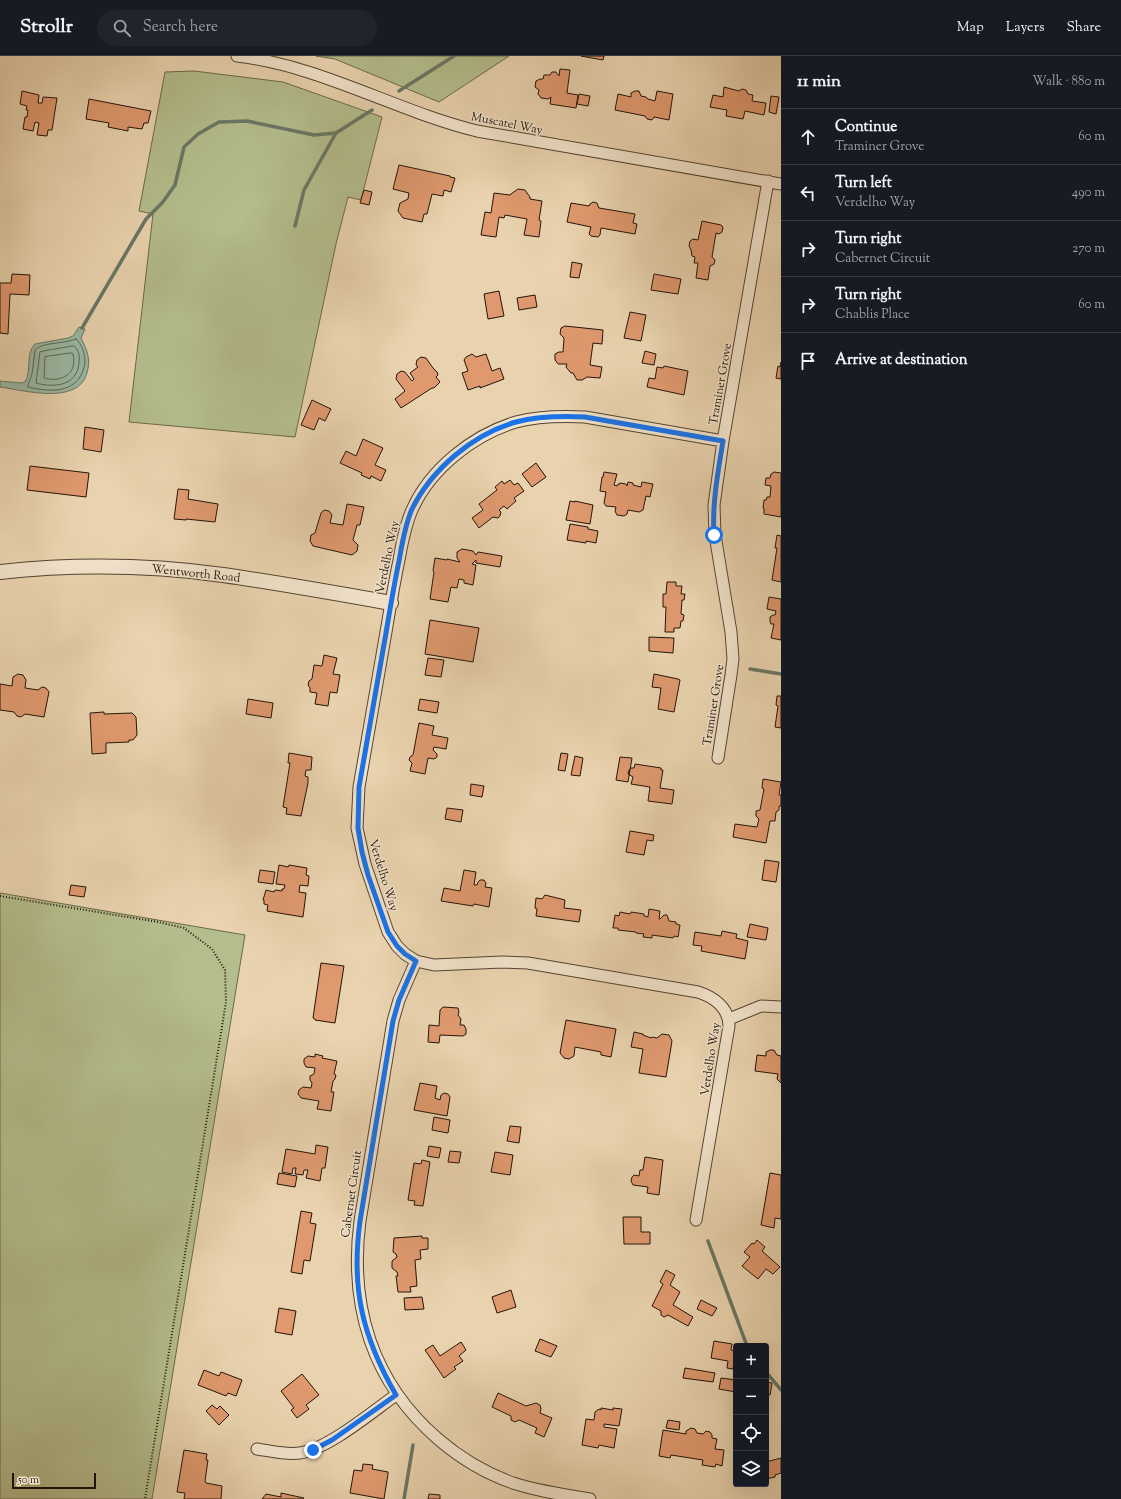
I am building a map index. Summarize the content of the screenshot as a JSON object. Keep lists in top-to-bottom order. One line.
{"streets":{"street":["Muscatel Way","Traminer Grove","Verdelho Way","Wentworth Road","Cabernet Circuit"]},"crossings":[["Muscatel Way","Traminer Grove"],["Traminer Grove","Verdelho Way"],["Verdelho Way","Wentworth Road"],["Verdelho Way","Cabernet Circuit"]],"scale_bar":"50 m","page":{"header":"Strollr","search":"Search here","nav":["Map","Layers","Share"],"heading":["11 min","Walk · 880 m"],"list":[["Continue","Traminer Grove","60 m"],["Turn left","Verdelho Way","490 m"],["Turn right","Cabernet Circuit","270 m"],["Turn right","Chablis Place","60 m"],"Arrive at destination"],"map_buttons":["+","−"],"scale":"50 m"}}
